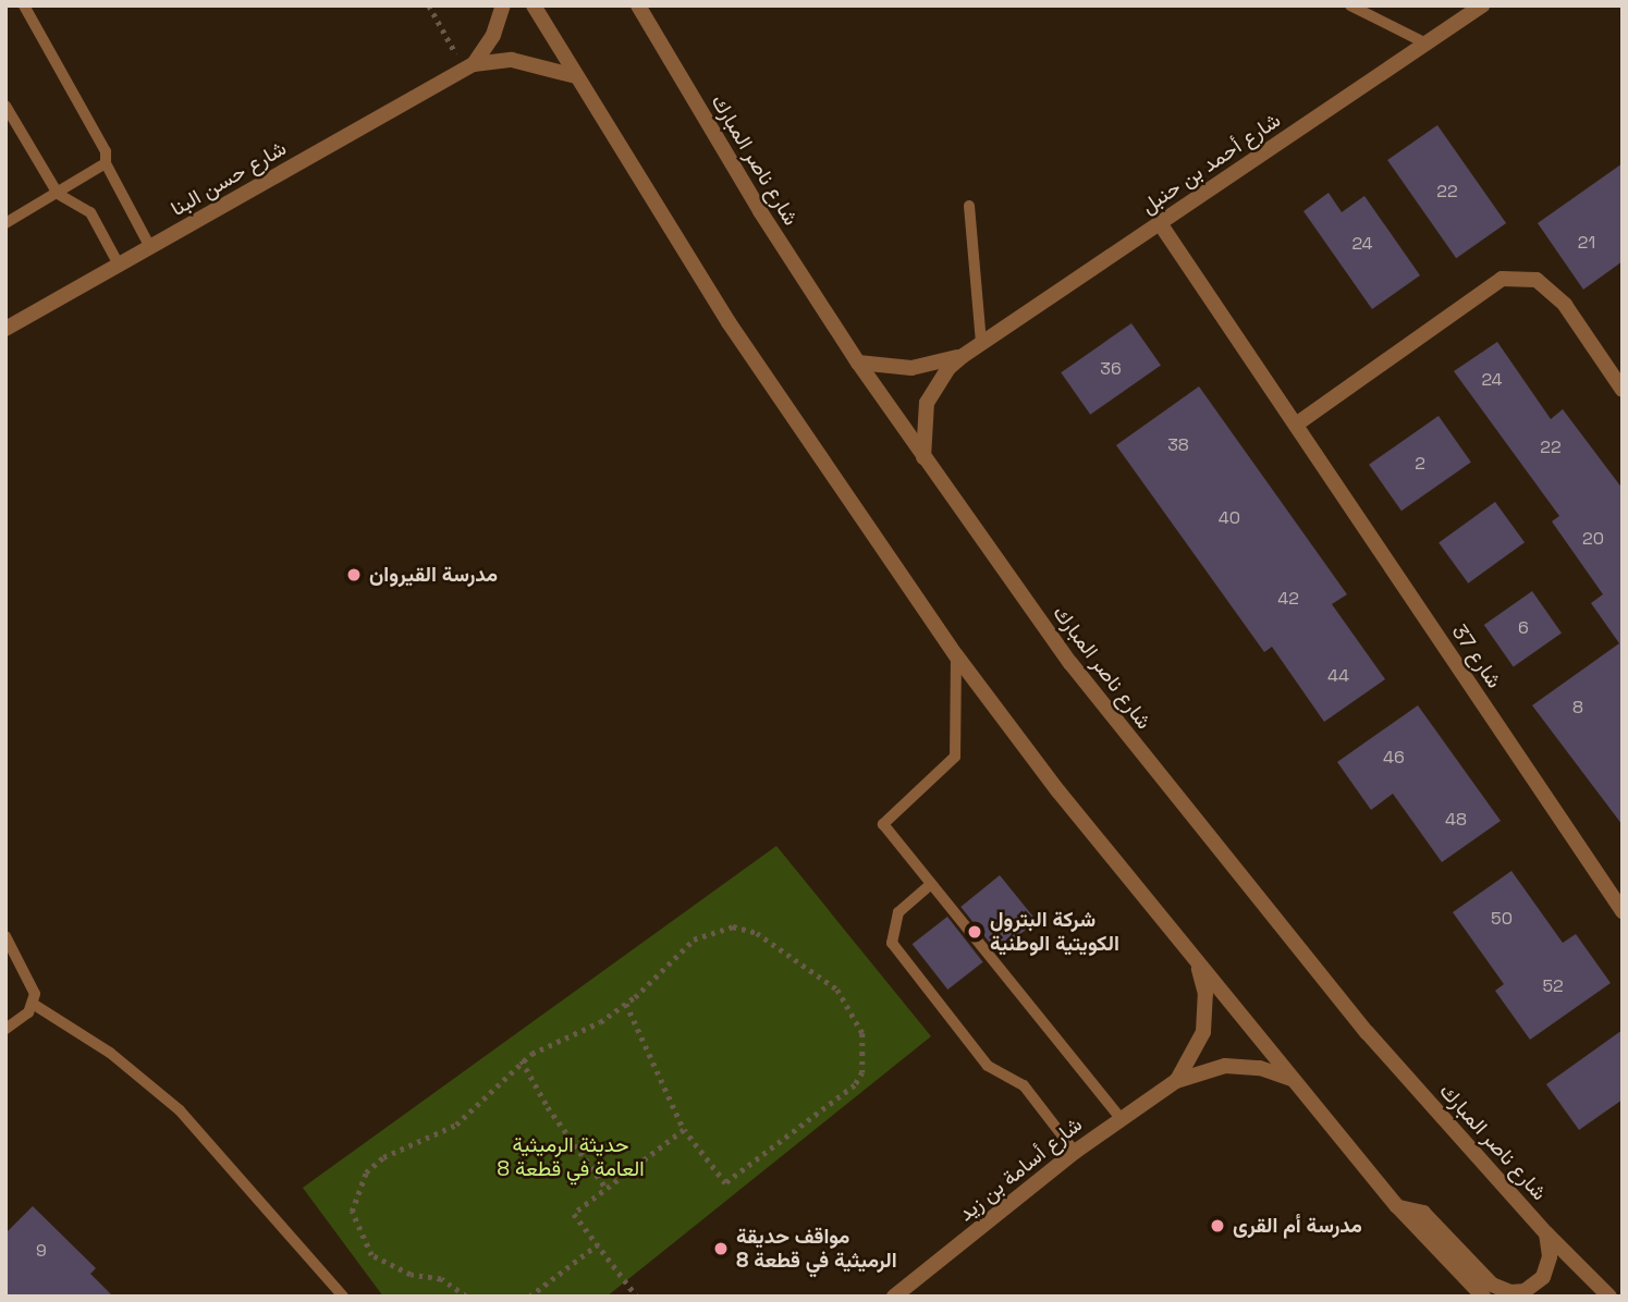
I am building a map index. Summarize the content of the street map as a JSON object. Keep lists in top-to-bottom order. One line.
{"streets":{"street":["شارع ناصر المبارك","شارع أحمد بن حنبل","شارع حسن البنا","شارع 37","شارع أسامة بن زيد"]},"crossings":[["شارع ناصر المبارك","شارع أحمد بن حنبل"],["شارع أحمد بن حنبل","شارع 37"]],"parks":["حديثة الرميثية العامة في قطعة 8"],"places":["مدرسة القيروان","شركة البترول الكويتية الوطنية","مدرسة أم القرى","مواقف حديقة الرميثية في قطعة 8"],"house_numbers":["22","21","24","36","24","38","22","2","40","20","42","6","44","8","46","48","50","52","9"]}
